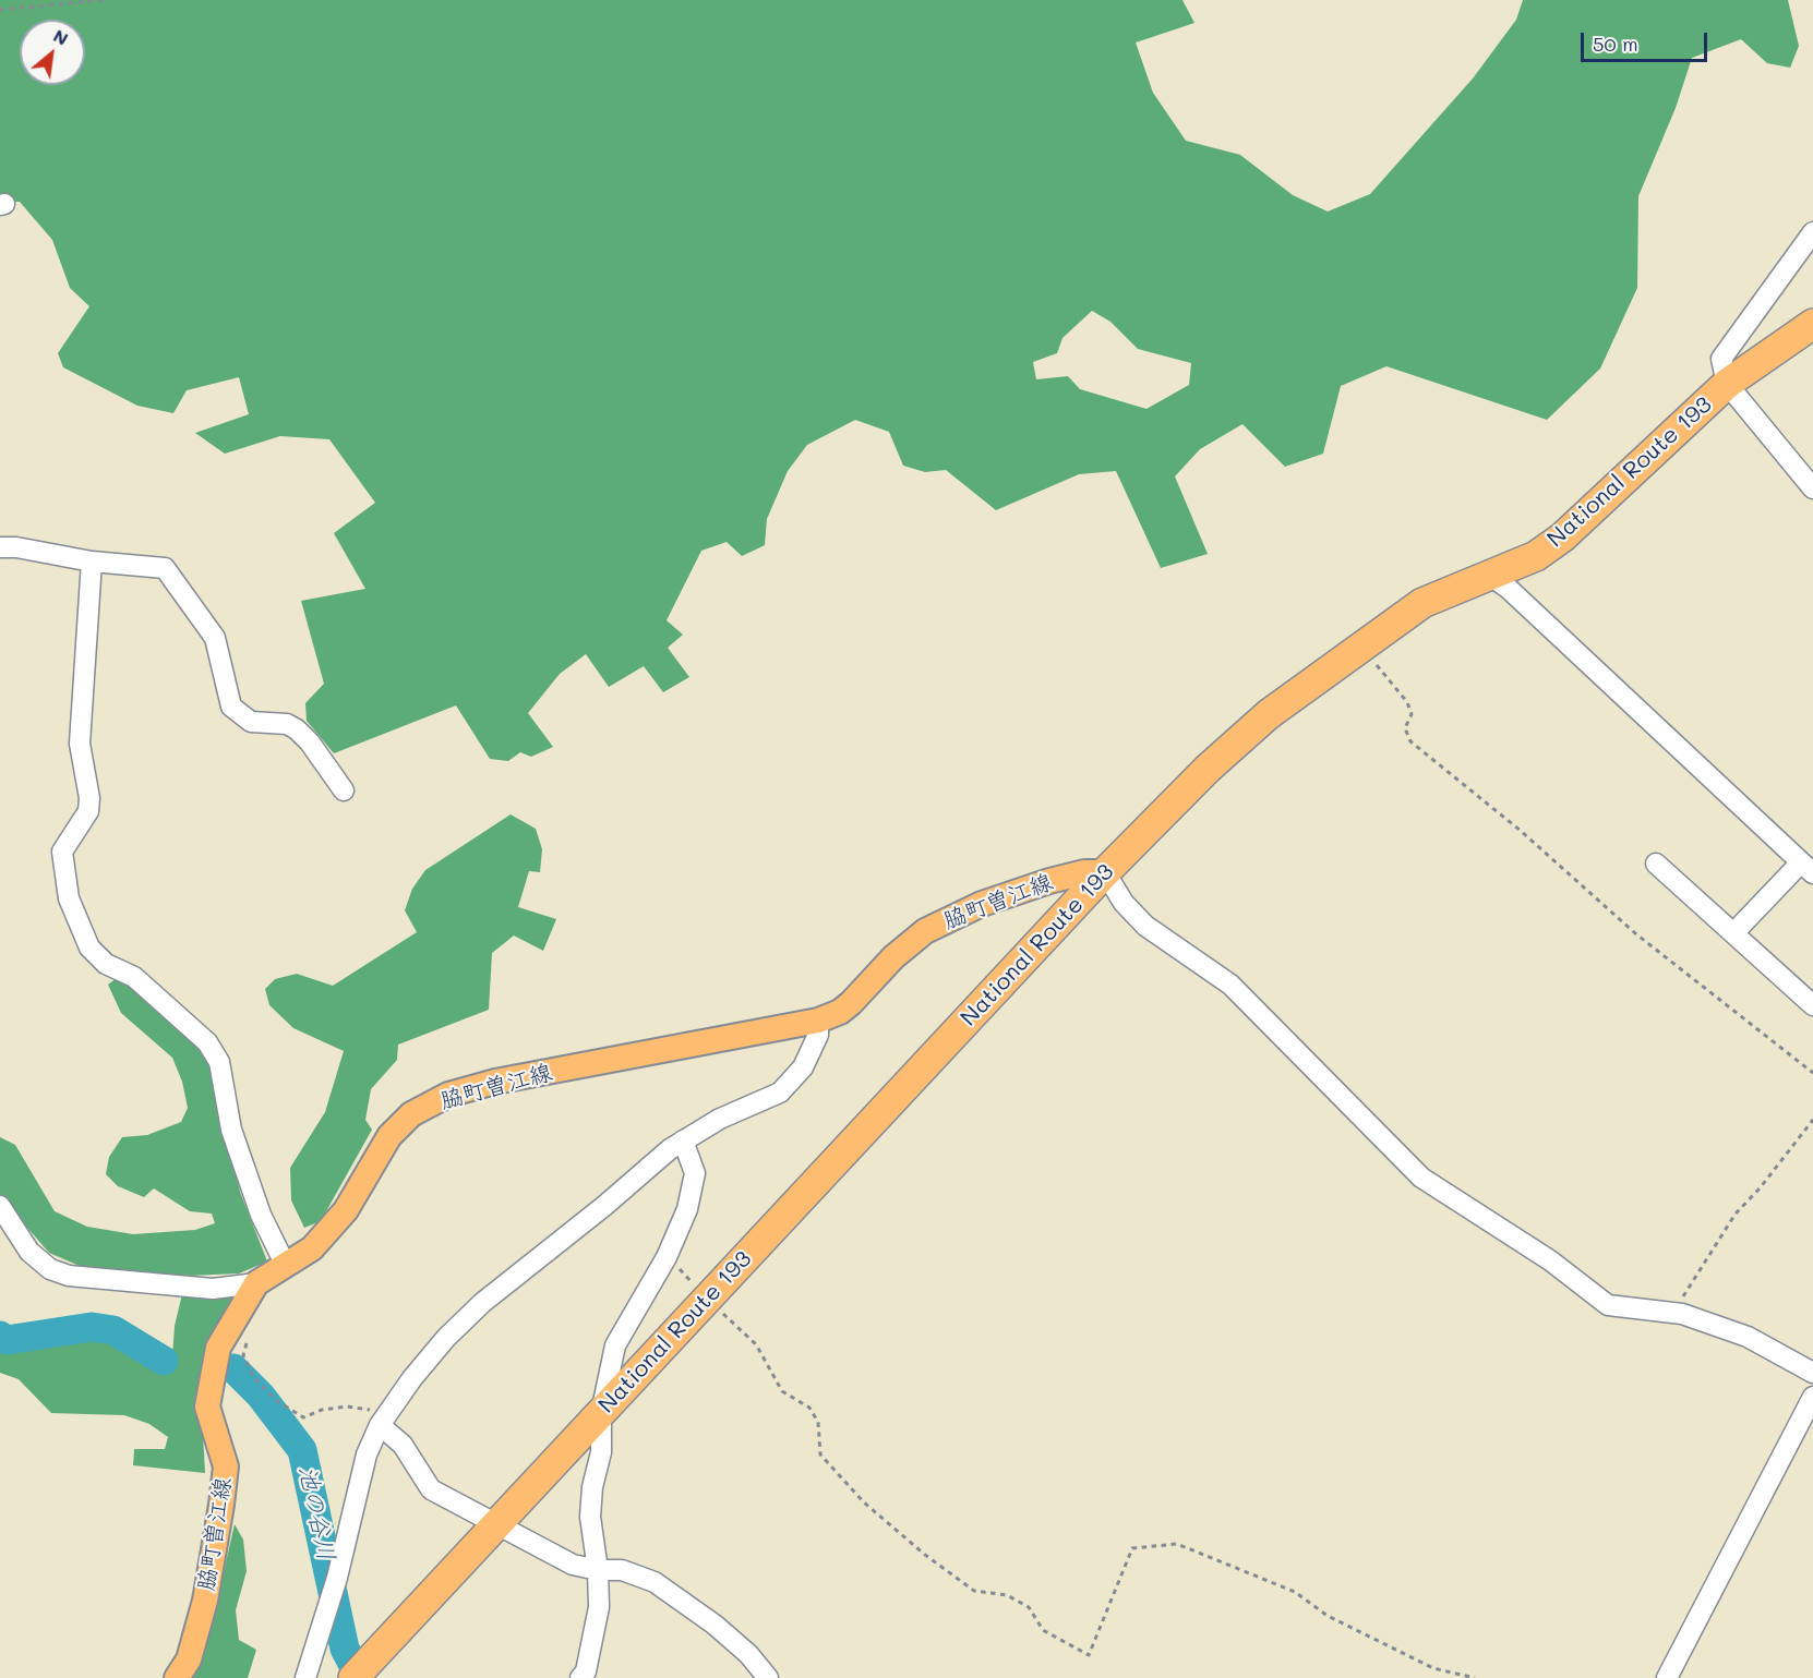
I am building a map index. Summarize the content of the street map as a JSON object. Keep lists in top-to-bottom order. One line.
{"streets":{"highway":["National Route 193"],"main road":["脇町曽江線"]},"crossings":[["National Route 193","脇町曽江線"]],"water":["池の谷川"],"scale_bar":"50 m","north":"top right"}
